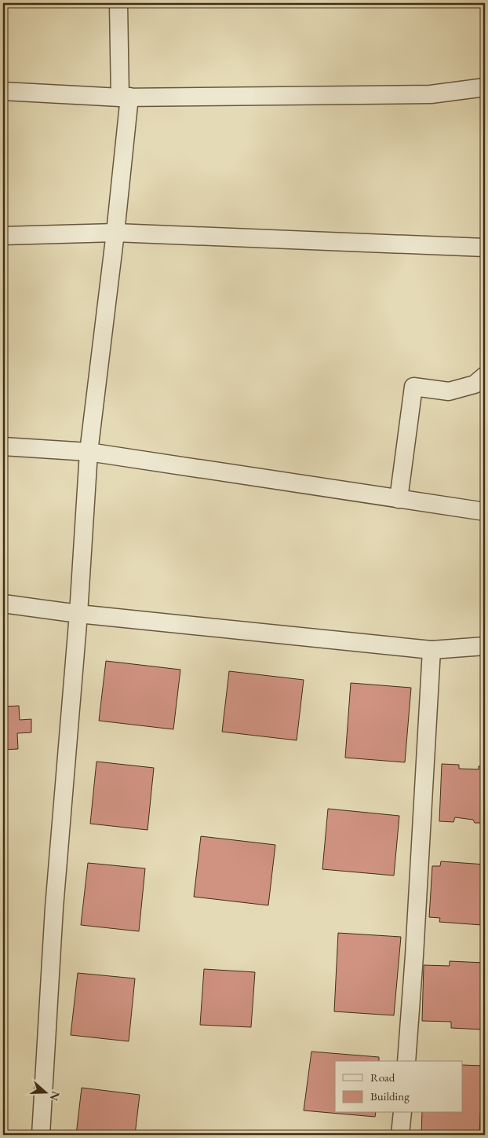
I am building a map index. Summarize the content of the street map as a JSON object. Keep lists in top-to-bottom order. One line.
{"legend":["Road","Building"],"north":"right"}
